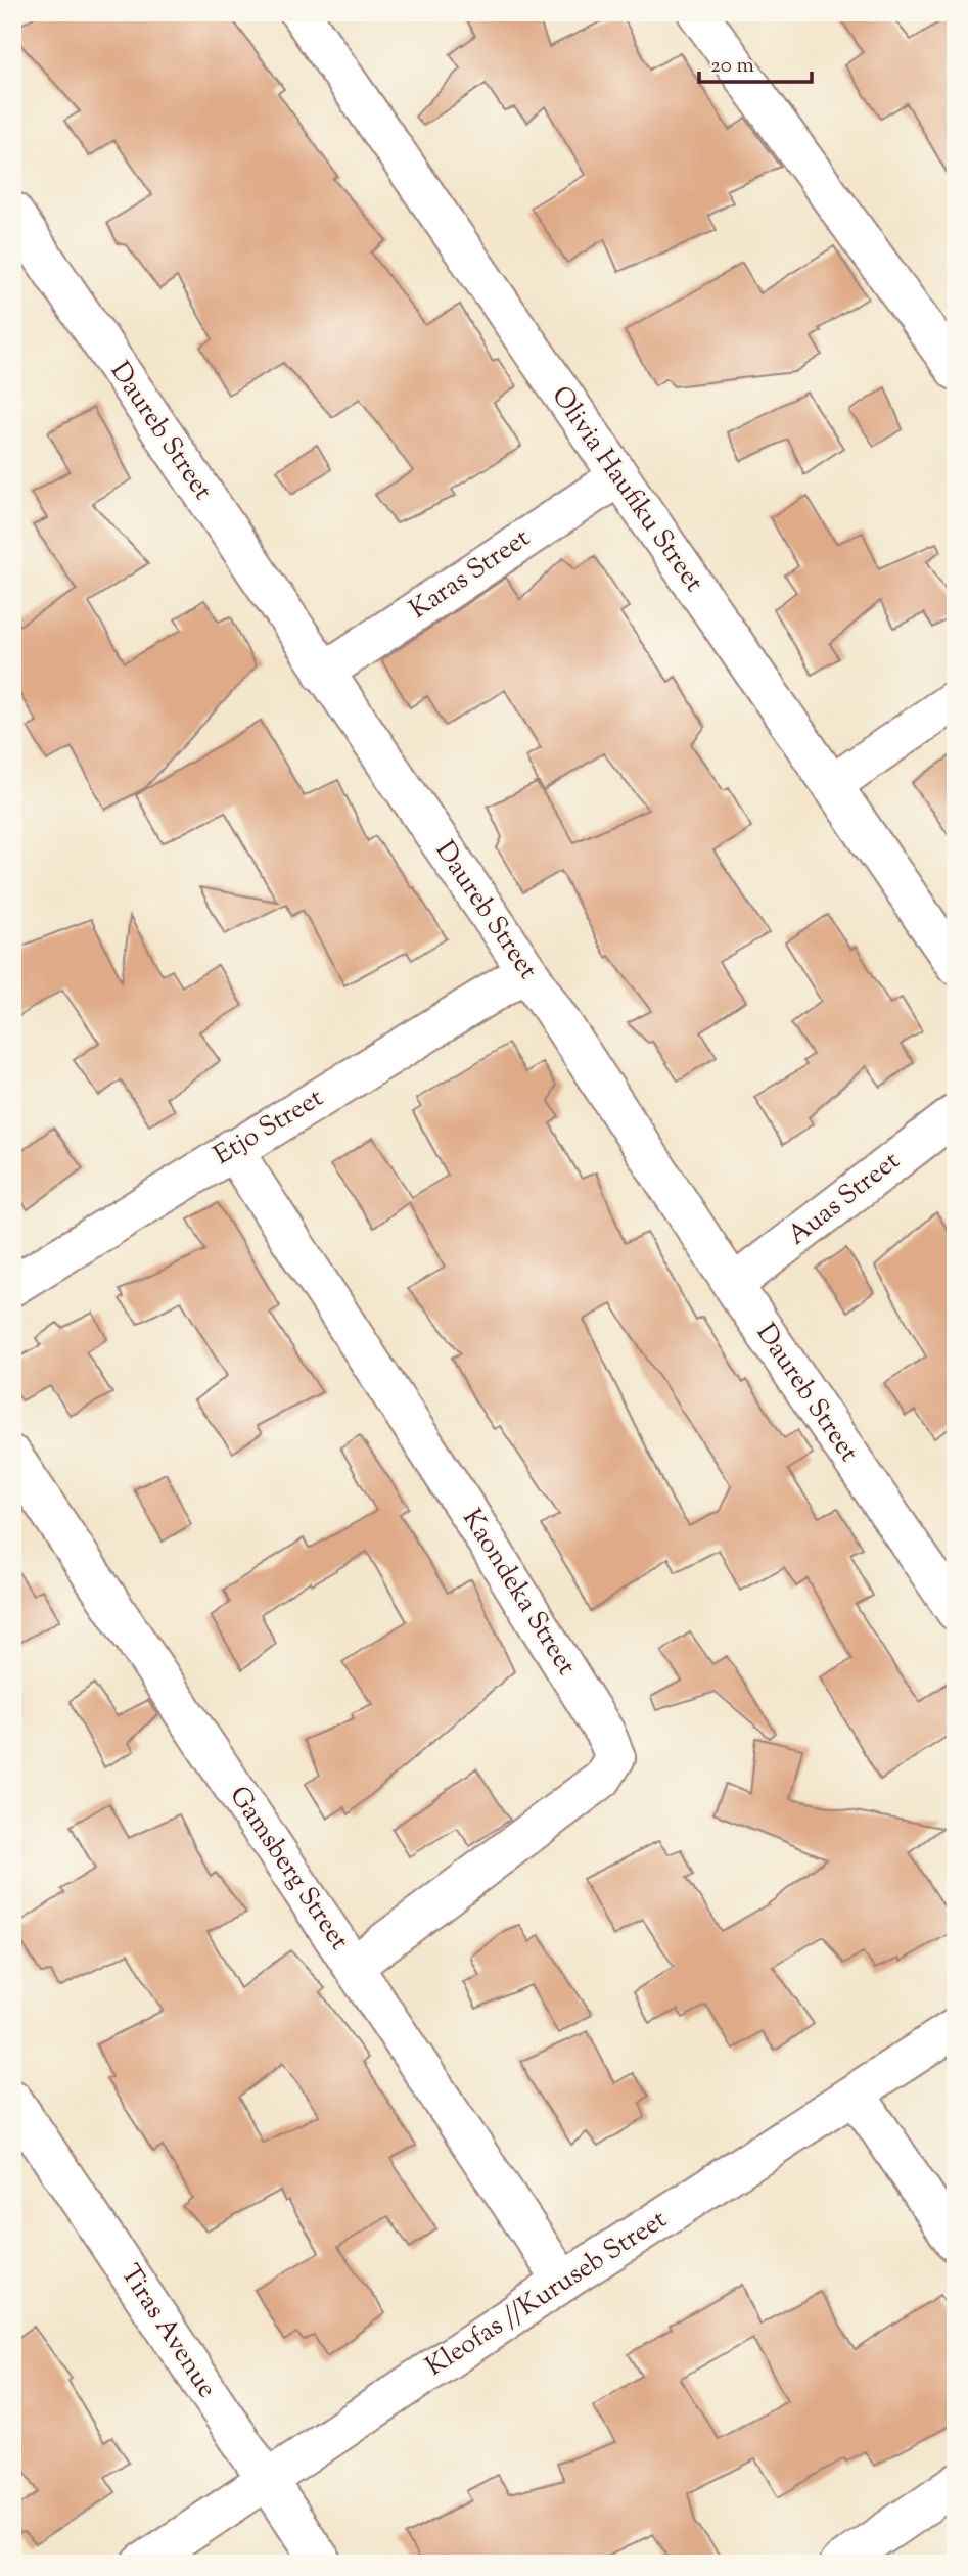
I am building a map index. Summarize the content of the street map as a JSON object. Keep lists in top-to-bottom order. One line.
{"streets":{"street":["Daureb Street","Olivia Haufiku Street","Karas Street","Etjo Street","Auas Street","Kaondeka Street","Gamsberg Street","Kleofas //Kuruseb Street","Tiras Avenue"]},"crossings":[["Daureb Street","Karas Street"],["Daureb Street","Etjo Street"],["Daureb Street","Auas Street"],["Olivia Haufiku Street","Karas Street"],["Etjo Street","Kaondeka Street"],["Kaondeka Street","Gamsberg Street"],["Gamsberg Street","Kleofas //Kuruseb Street"],["Kleofas //Kuruseb Street","Tiras Avenue"]],"scale_bar":"20 m"}
